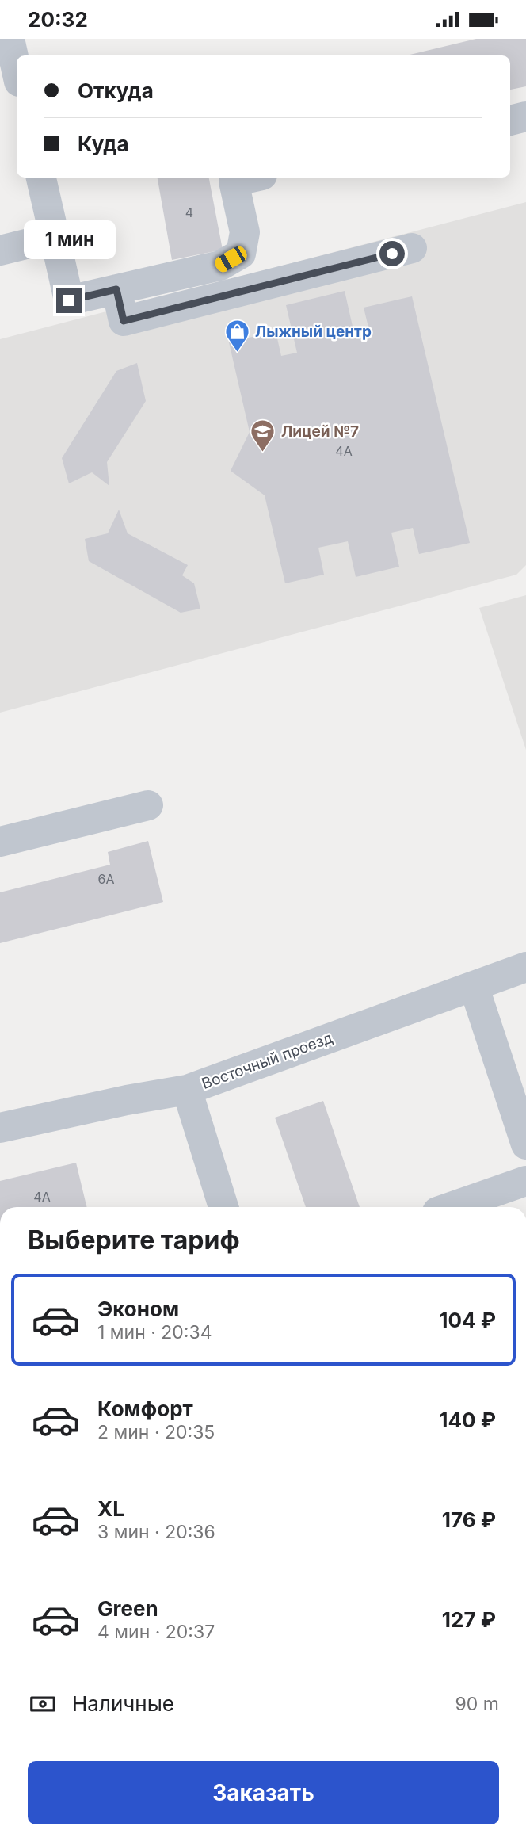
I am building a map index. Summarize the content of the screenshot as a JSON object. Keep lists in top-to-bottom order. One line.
{"streets":{"street":["Восточный проезд"]},"places":{"shop":["Лыжный центр"],"school or university":["Лицей №7"]},"house_numbers":["4","4А","6А","4А"],"page":{"status":"20:32","banner":["Откуда","Куда"],"bubble":"1 мин","heading":"Выберите тариф","list":[{"name":"Эконом","note":"1 мин · 20:34","value":"104 ₽"},{"name":"Комфорт","note":"2 мин · 20:35","value":"140 ₽"},{"name":"XL","note":"3 мин · 20:36","value":"176 ₽"},{"name":"Green","note":"4 мин · 20:37","value":"127 ₽"}],"pay":["Наличные","90 m"],"buttons":"Заказать"}}
